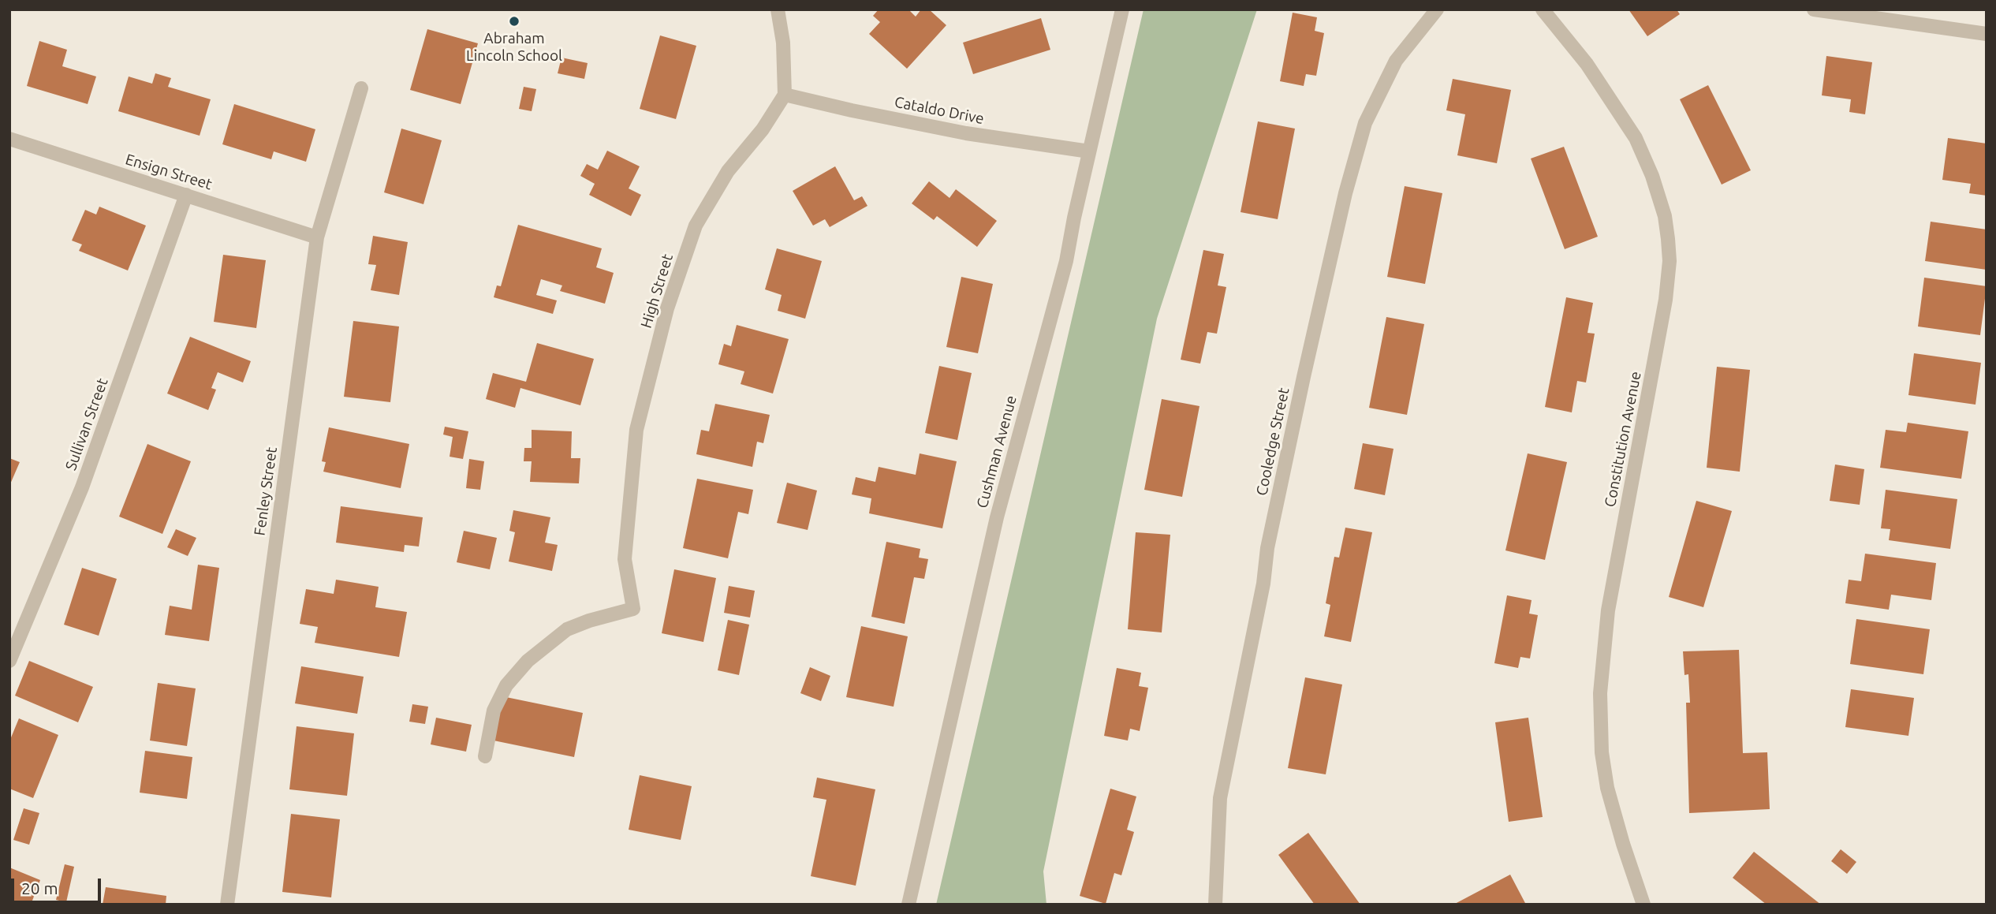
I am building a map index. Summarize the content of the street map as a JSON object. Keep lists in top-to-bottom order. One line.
{"streets":{"street":["Cataldo Drive","Ensign Street","High Street","Sullivan Street","Constitution Avenue","Cooledge Street","Cushman Avenue","Fenley Street"]},"crossings":[["Cataldo Drive","High Street"],["Cataldo Drive","Cushman Avenue"],["Ensign Street","Sullivan Street"],["Ensign Street","Fenley Street"]],"places":["Abraham Lincoln School"],"scale_bar":"20 m"}
